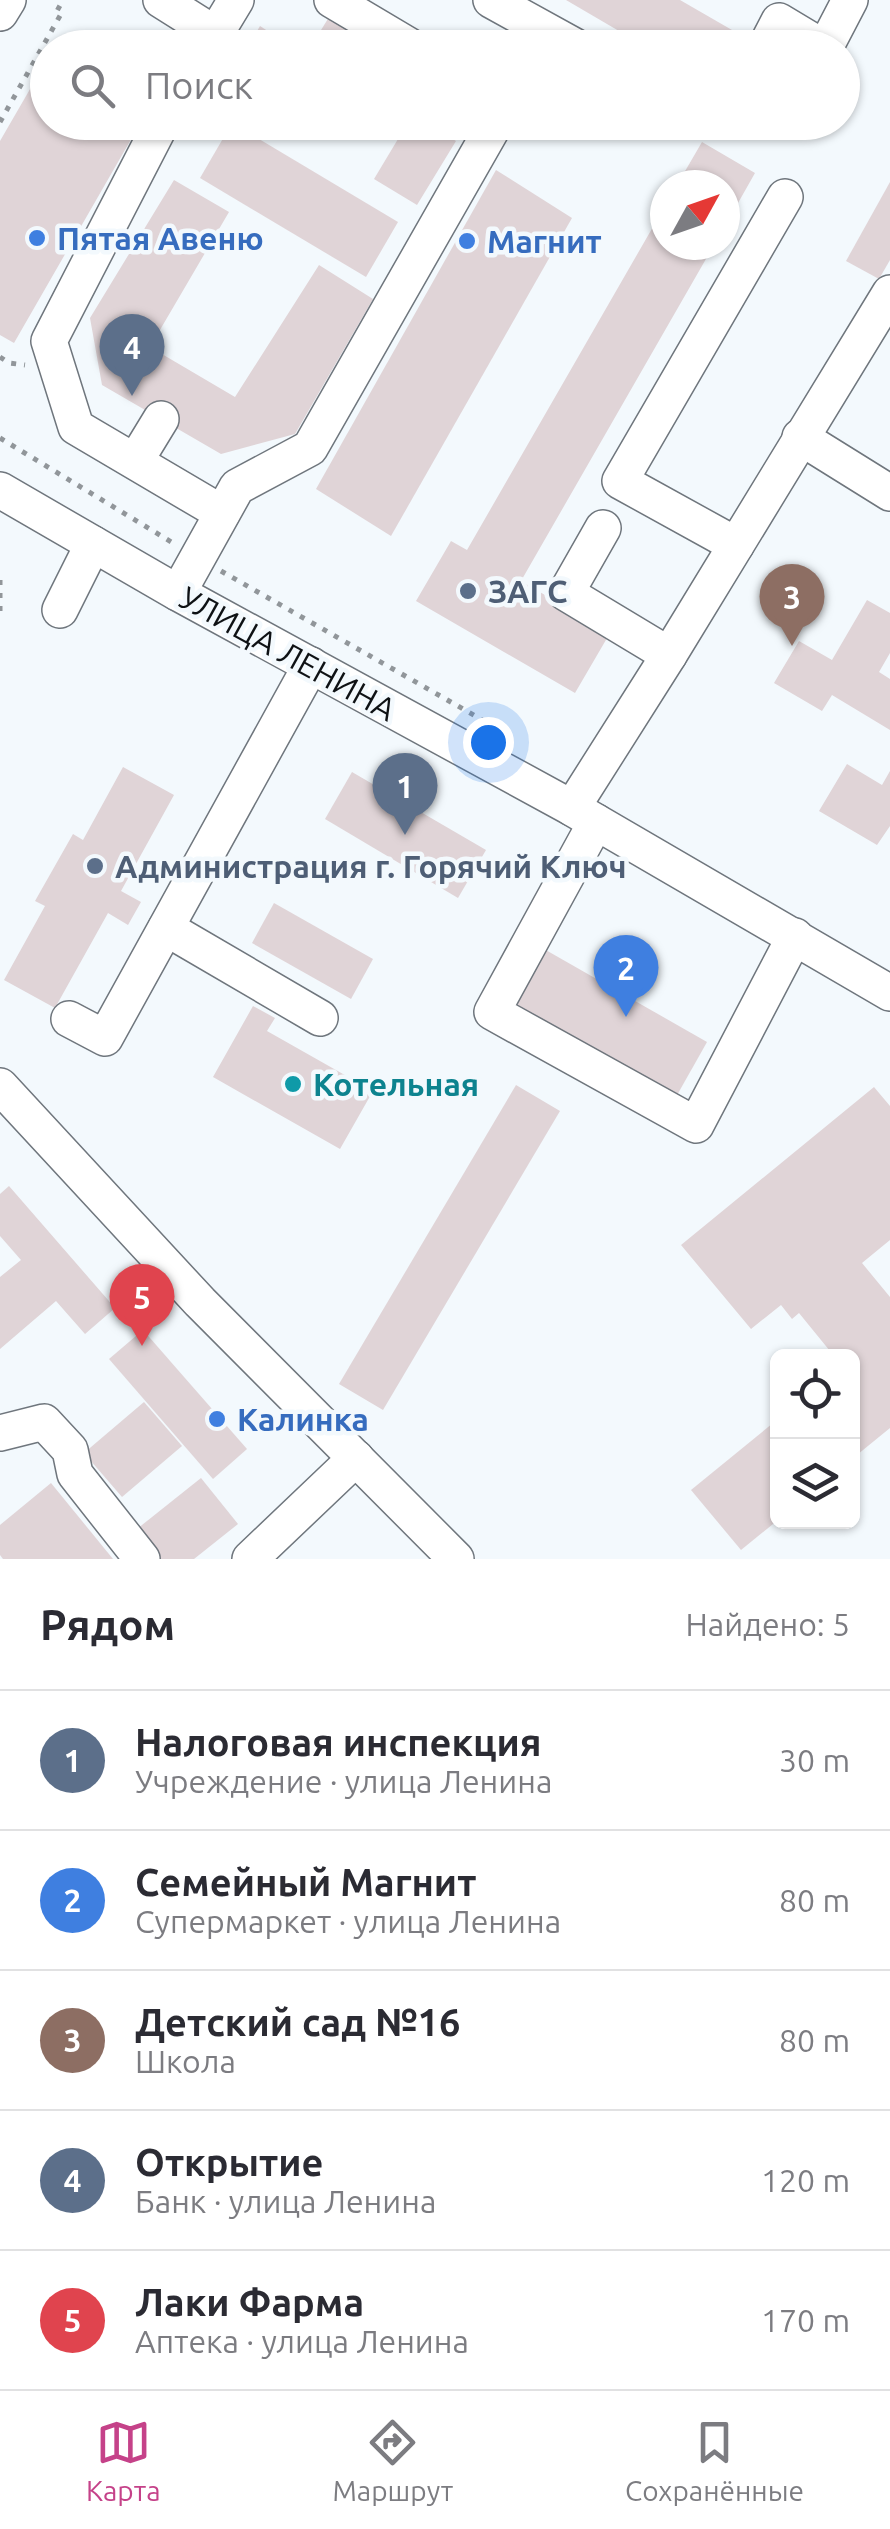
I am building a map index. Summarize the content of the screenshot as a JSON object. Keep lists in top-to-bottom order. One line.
{"streets":{"street":["УЛИЦА ЛЕНИНА"]},"places":["Пятая Авеню","Магнит","ЗАГС","Администрация г. Горячий Ключ","Котельная","Калинка"],"north":"top right","page":{"search":"Поиск","pins":["4","3","1","2","5"],"heading":["Рядом","Найдено: 5"],"list":[{"mark":"1","name":"Налоговая инспекция","note":"Учреждение · улица Ленина","value":"30 m"},{"mark":"2","name":"Семейный Магнит","note":"Супермаркет · улица Ленина","value":"80 m"},{"mark":"3","name":"Детский сад №16","note":"Школа","value":"80 m"},{"mark":"4","name":"Открытие","note":"Банк · улица Ленина","value":"120 m"},{"mark":"5","name":"Лаки Фарма","note":"Аптека · улица Ленина","value":"170 m"}],"nav":["Карта","Маршрут","Сохранённые"]}}
